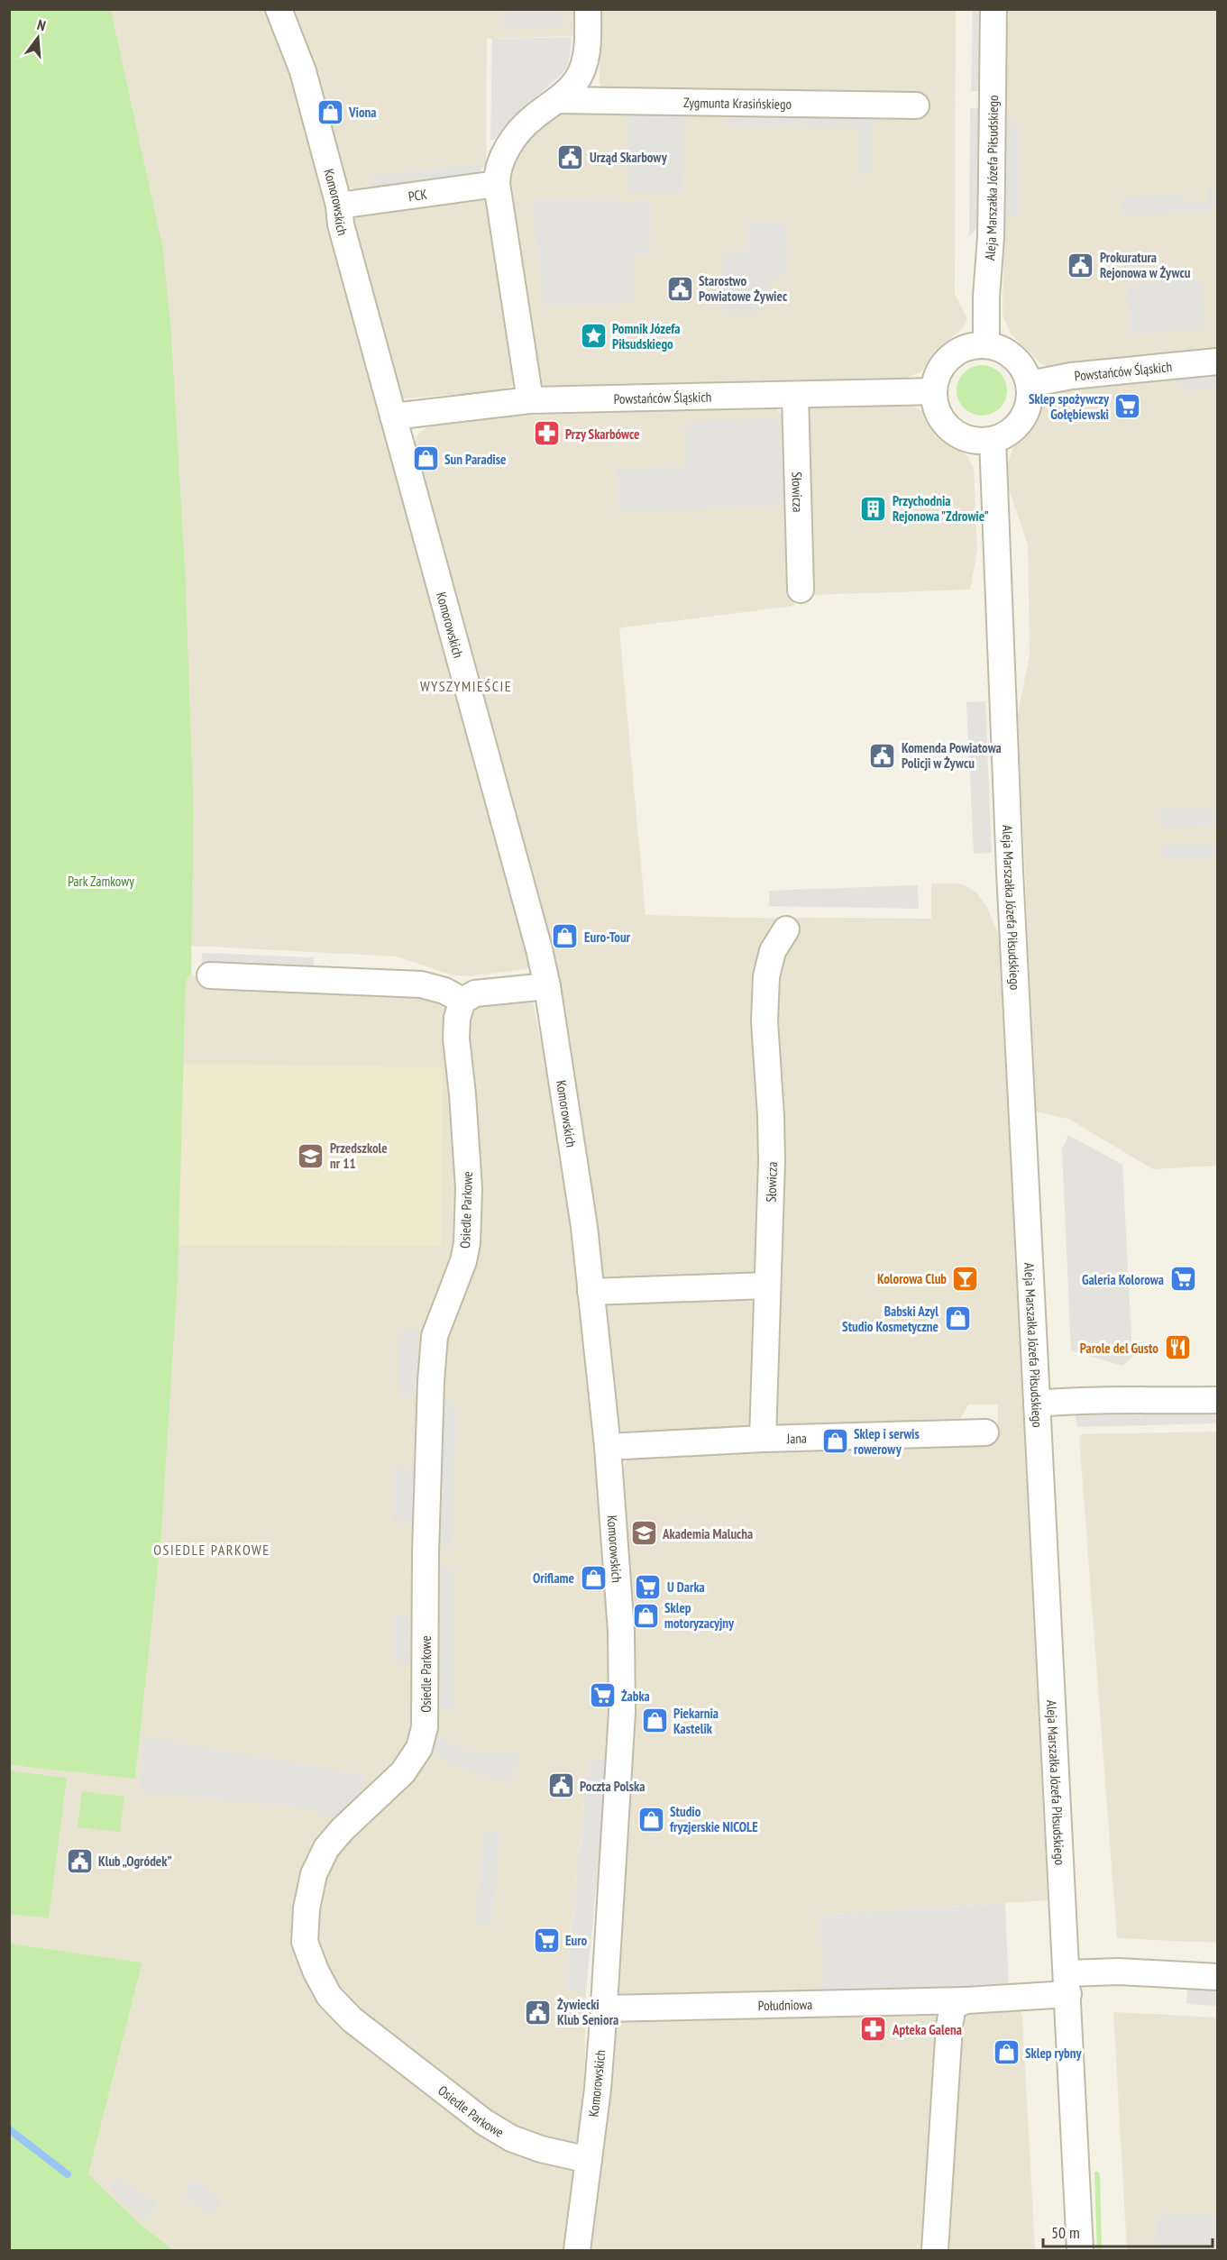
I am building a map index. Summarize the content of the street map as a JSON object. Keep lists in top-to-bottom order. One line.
{"streets":{"street":["Zygmunta Krasińskiego","Aleja Marszałka Józefa Piłsudskiego","PCK","Komorowskich","Powstańców Śląskich","Słowicza","Osiedle Parkowe","Jana","Południowa"]},"crossings":[["Aleja Marszałka Józefa Piłsudskiego","Powstańców Śląskich"],["Aleja Marszałka Józefa Piłsudskiego","Południowa"],["PCK","Komorowskich"],["Komorowskich","Powstańców Śląskich"],["Komorowskich","Osiedle Parkowe"],["Komorowskich","Jana"],["Komorowskich","Południowa"],["Powstańców Śląskich","Słowicza"],["Słowicza","Jana"]],"districts":["WYSZYMIEŚCIE","OSIEDLE PARKOWE"],"parks":["Park Zamkowy"],"places":{"shop":["Viona","Sun Paradise","Euro-Tour","Babski Azyl Studio Kosmetyczne","Sklep i serwis rowerowy","Oriflame","Sklep motoryzacyjny","Piekarnia Kastelik","Studio fryzjerskie NICOLE","Sklep rybny"],"public building":["Urząd Skarbowy","Prokuratura Rejonowa w Żywcu","Starostwo Powiatowe Żywiec","Komenda Powiatowa Policji w Żywcu","Poczta Polska","Klub „Ogródek”","Żywiecki Klub Seniora"],"place":["Pomnik Józefa Piłsudskiego"],"supermarket":["Sklep spożywczy Gołębiewski","Galeria Kolorowa","U Darka","Żabka","Euro"],"pharmacy":["Przy Skarbówce","Apteka Galena"],"building":["Przychodnia Rejonowa \"Zdrowie\""],"school or university":["Przedszkole nr 11","Akademia Malucha"],"bar":["Kolorowa Club"],"restaurant":["Parole del Gusto"]},"scale_bar":"50 m","north":"top"}
